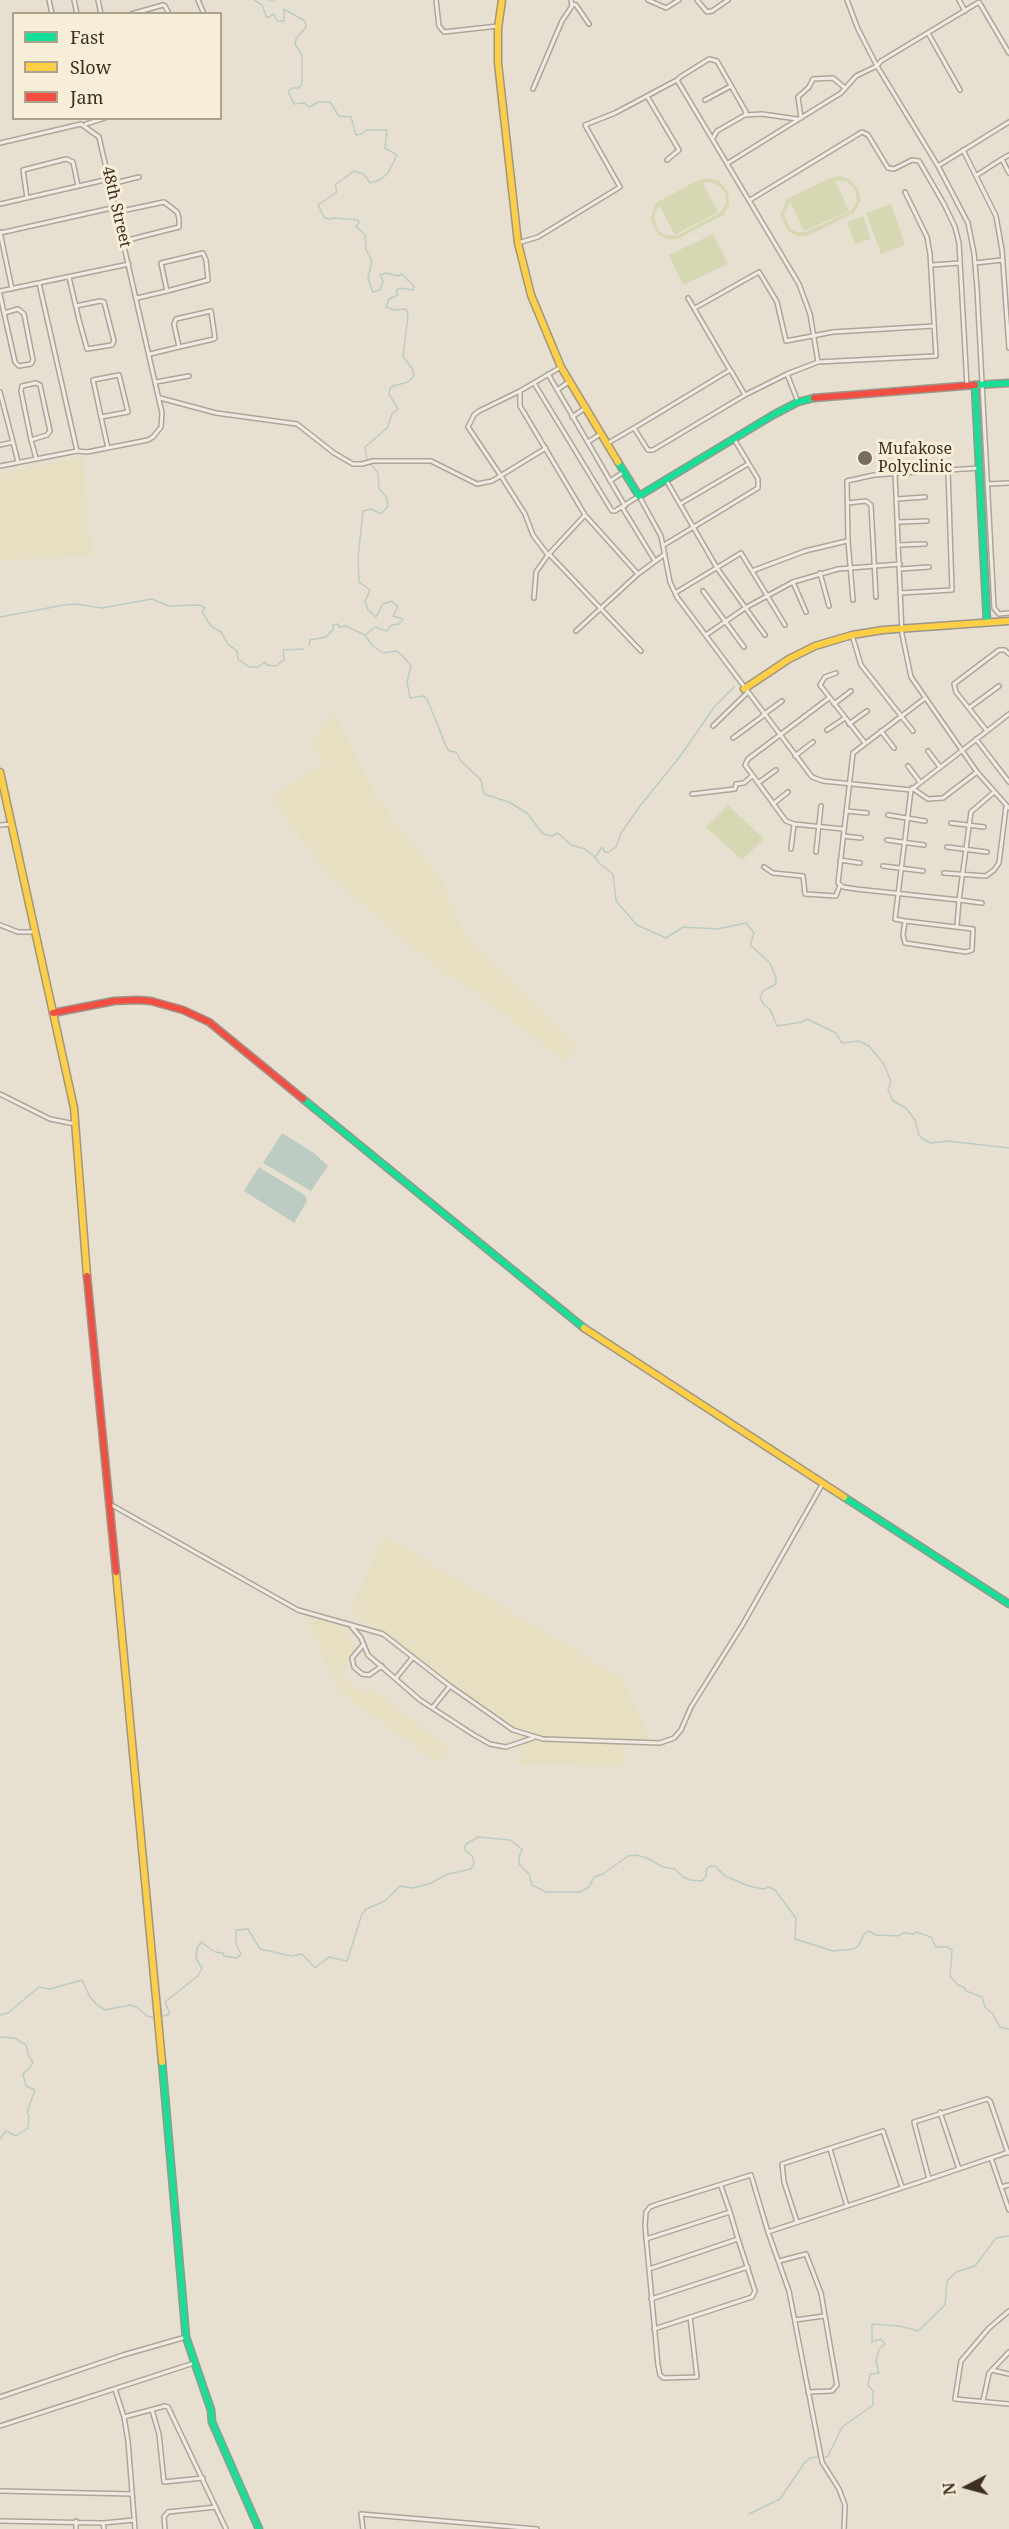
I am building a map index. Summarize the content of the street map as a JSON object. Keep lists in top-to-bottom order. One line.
{"streets":{"street":["48th Street"]},"places":["Mufakose Polyclinic"],"legend":["Fast","Slow","Jam"],"north":"left"}
